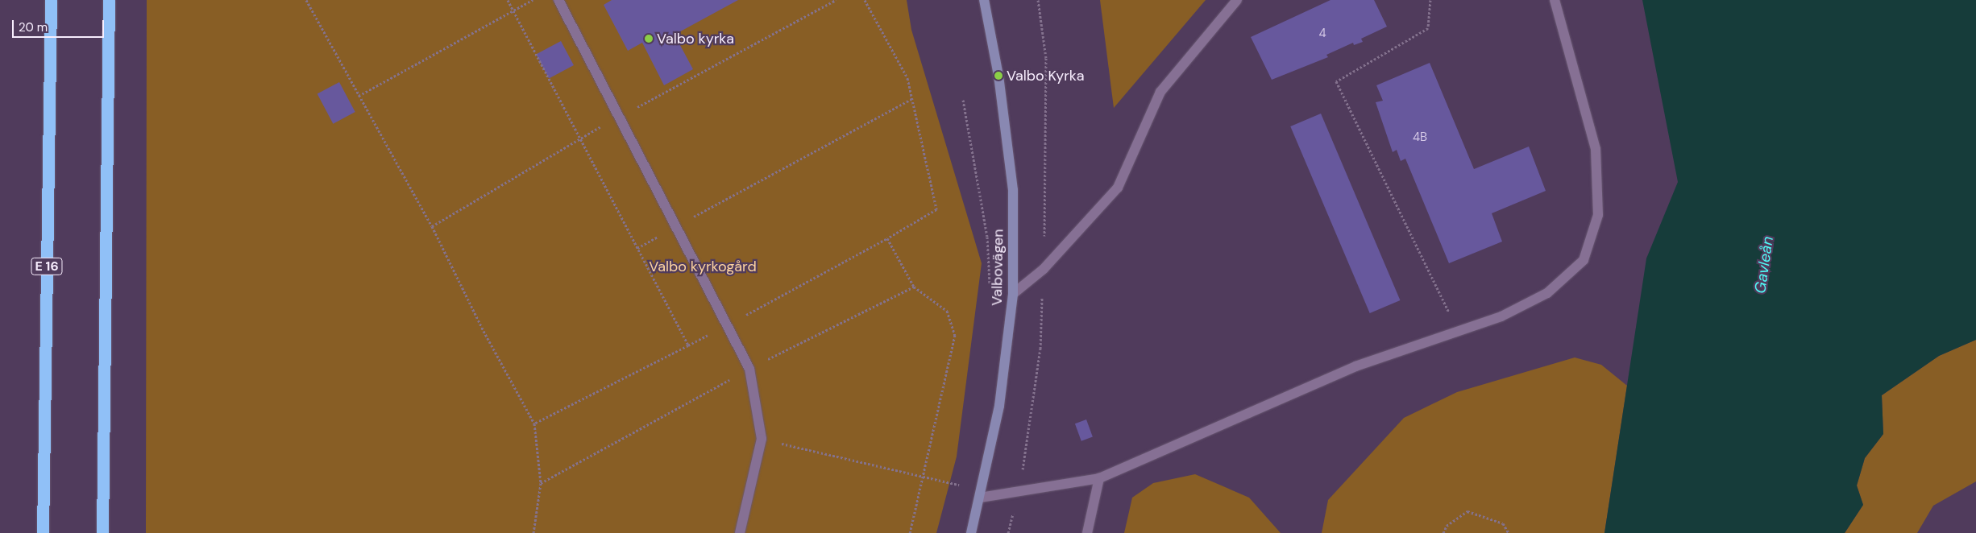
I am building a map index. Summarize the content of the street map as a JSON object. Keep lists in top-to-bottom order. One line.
{"streets":{"highway":["E 16"],"main road":["Valbovägen"]},"water":["Gavleån"],"parks":["Valbo kyrkogård"],"places":["Valbo kyrka","Valbo Kyrka"],"house_numbers":["4","4B"],"scale_bar":"20 m"}
